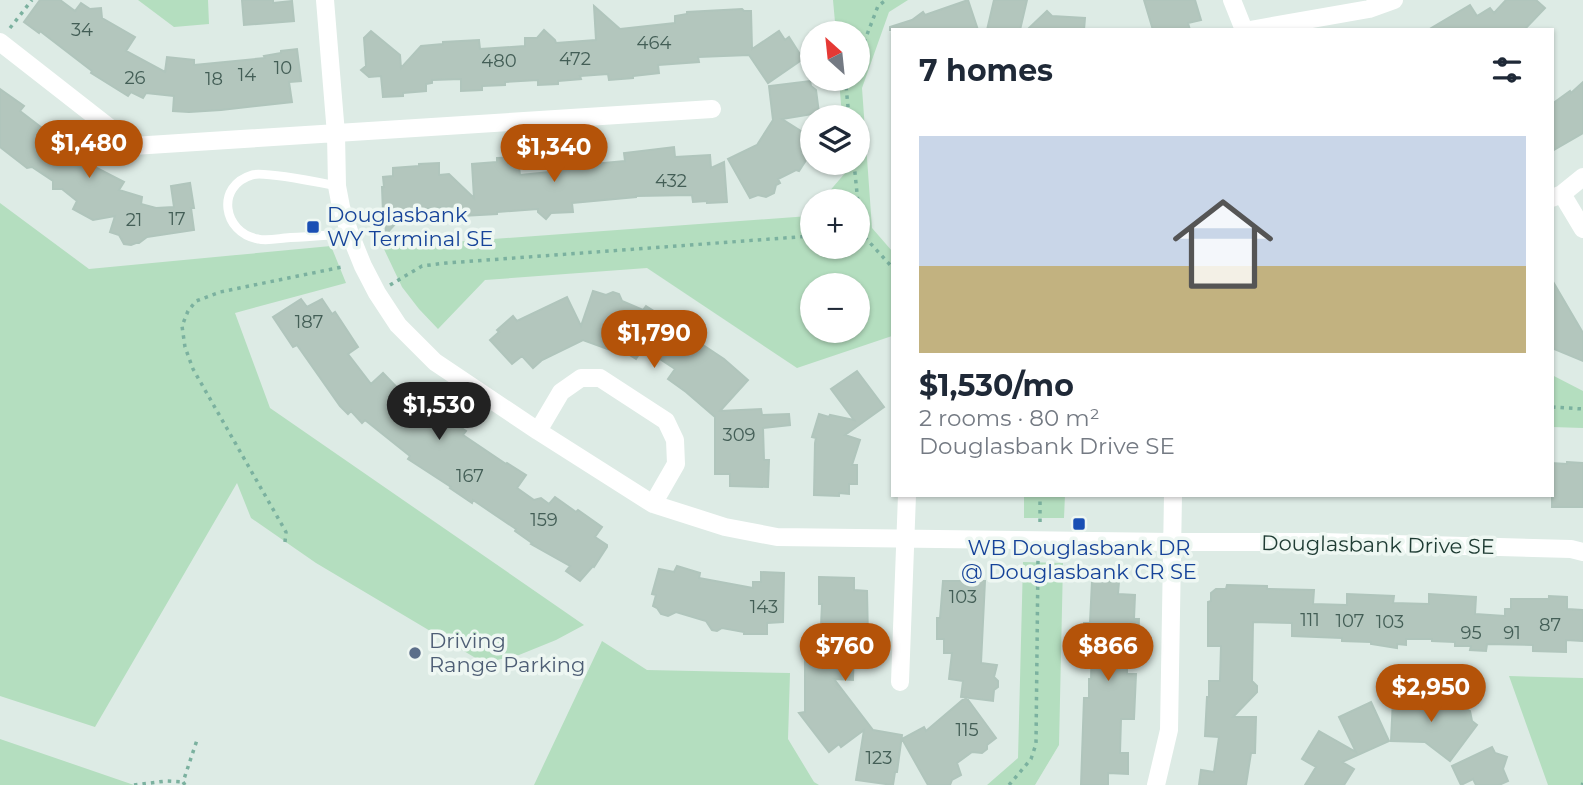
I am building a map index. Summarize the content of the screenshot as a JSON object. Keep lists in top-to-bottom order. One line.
{"streets":{"street":["Douglasbank Drive SE"]},"places":{"transit":["Douglasbank WY Terminal SE","WB Douglasbank DR @ Douglasbank CR SE"],"other":["Driving Range Parking"]},"house_numbers":["34","464","472","480","10","14","26","18","432","17","21","187","309","167","159","103","143","111","107","103","87","95","91","115","123"],"north":"top left","page":{"map_buttons":["+","−"],"heading":"7 homes","list":[{"name":"$1,530/mo","note":"2 rooms · 80 m² · Douglasbank Drive SE"}],"price":["$1,480","$1,340","$1,790","$1,530","$760","$866","$2,950"]}}
